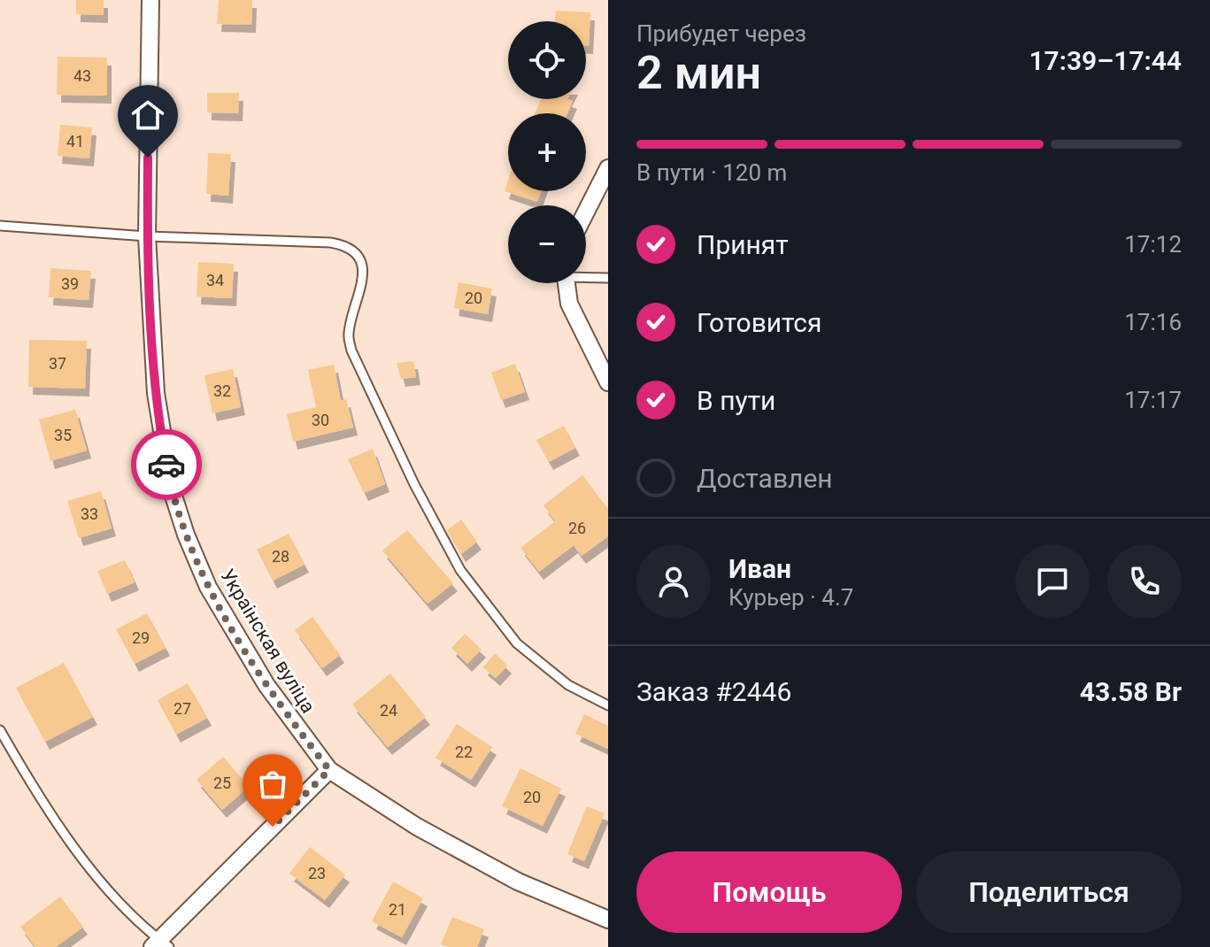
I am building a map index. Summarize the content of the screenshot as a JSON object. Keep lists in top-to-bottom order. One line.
{"streets":{"street":["Украінская вуліца"]},"house_numbers":["43","41","34","39","20","37","32","30","35","33","26","28","29","27","24","22","25","20","23","21"],"page":{"heading":["2 мин","Прибудет через","17:39–17:44"],"panel":["Иван","Курьер · 4.7","Заказ #2446","43.58 Br"],"map_buttons":["+","−"],"bar":"В пути · 120 m","list":[["Принят","17:12"],["Готовится","17:16"],["В пути","17:17"],"Доставлен"],"buttons":["Помощь","Поделиться"]}}
